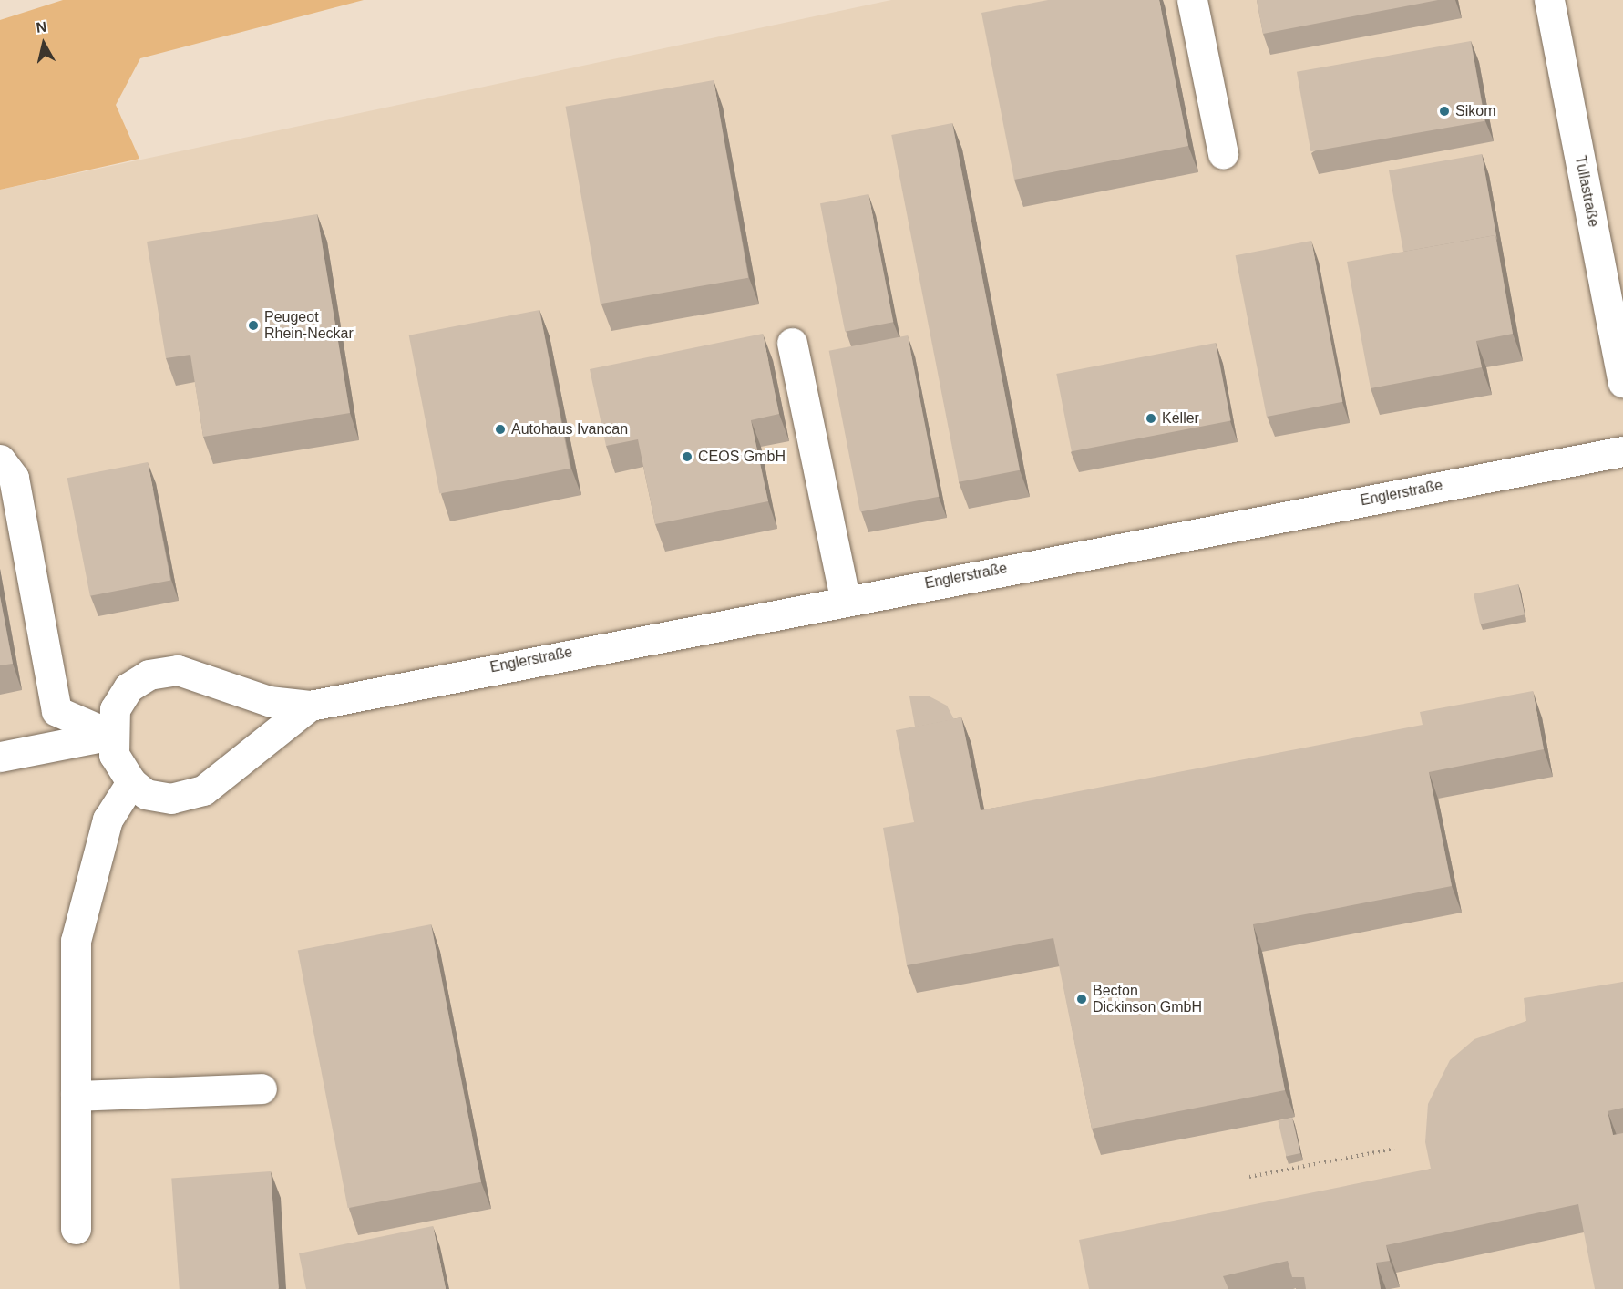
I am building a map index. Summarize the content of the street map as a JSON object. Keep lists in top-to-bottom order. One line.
{"streets":{"street":["Tullastraße","Englerstraße"]},"places":["Sikom","Peugeot Rhein-Neckar","Keller","Autohaus Ivancan","CEOS GmbH","Becton Dickinson GmbH"],"north":"top"}
